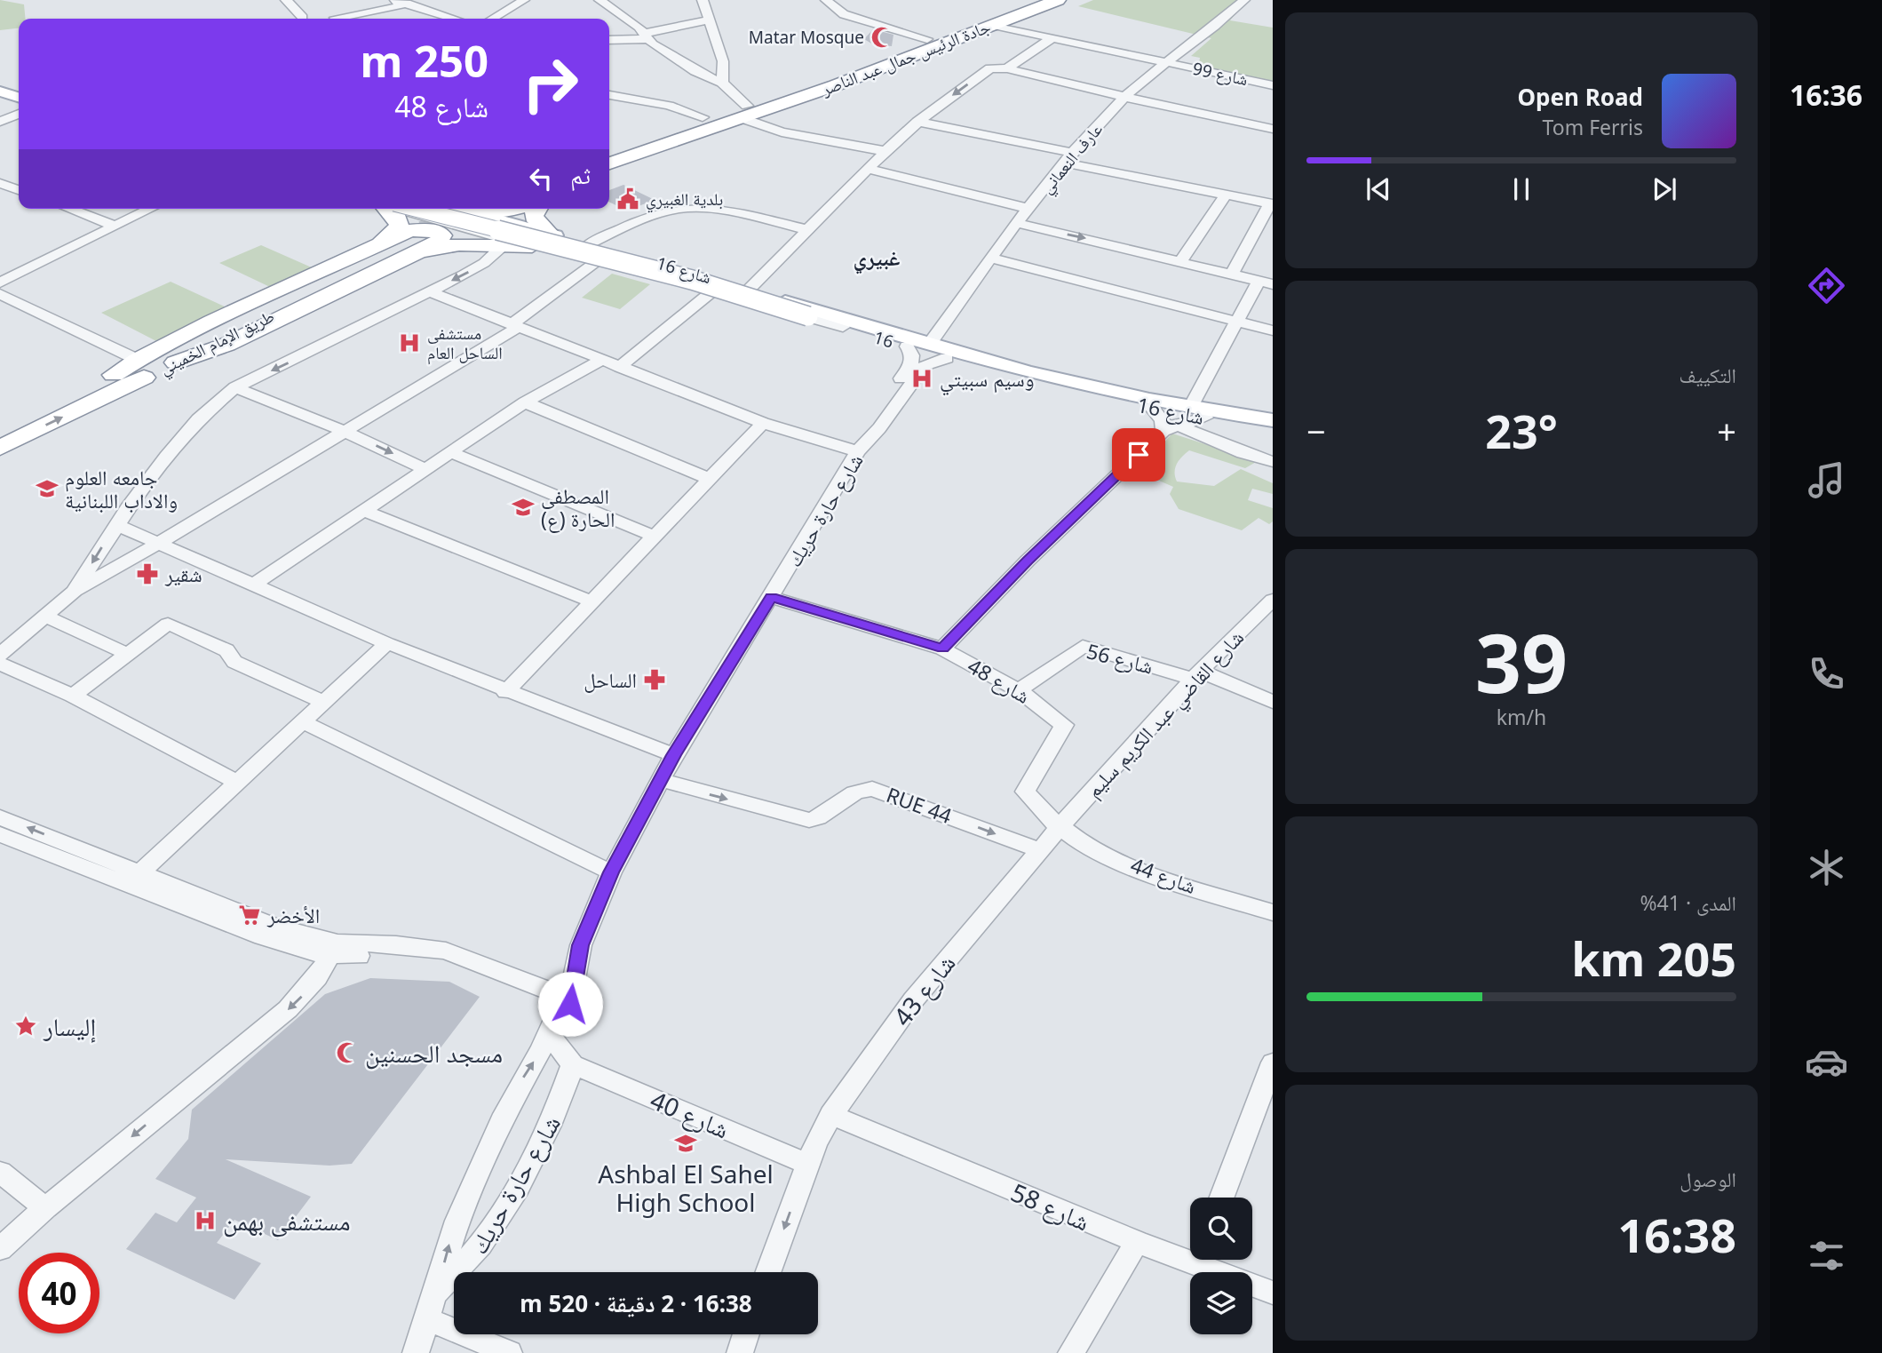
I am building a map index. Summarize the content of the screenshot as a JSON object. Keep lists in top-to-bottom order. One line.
{"streets":{"highway":["جادة الرئيس جمال عبد الناصر","طريق الإمام الخميني"],"main road":["شارع 16","16"],"street":["شارع 99","عارف النعماني","شارع حارة حريك","شارع 56","شارع 48","شارع القاضي عبد الكريم سليم","RUE 44","شارع 44","شارع 43","شارع 40","شارع 58"]},"crossings":[["جادة الرئيس جمال عبد الناصر","شارع 99"],["شارع 99","عارف النعماني"],["عارف النعماني","شارع 16"],["عارف النعماني","16"],["شارع 16","16"],["شارع 16","شارع حارة حريك"],["شارع حارة حريك","شارع 48"],["شارع حارة حريك","RUE 44"],["شارع حارة حريك","شارع 40"],["شارع 56","شارع 48"],["شارع 56","شارع القاضي عبد الكريم سليم"],["شارع 48","شارع القاضي عبد الكريم سليم"],["شارع 48","شارع 44"],["شارع 48","شارع 43"],["شارع القاضي عبد الكريم سليم","شارع 44"],["شارع القاضي عبد الكريم سليم","شارع 43"],["RUE 44","شارع 43"],["شارع 44","شارع 43"],["شارع 43","شارع 40"],["شارع 43","شارع 58"]],"one_way":["RUE 44"],"districts":["غبيري"],"places":{"mosque":["Matar Mosque","مسجد الحسنين"],"public building":["بلدية الغبيري"],"hospital":["مستشفى الساحل العام","وسيم سبيتي","مستشفى بهمن"],"school or university":["جامعه العلوم والاداب اللبنانية","المصطفى الحارة (ع)","Ashbal El Sahel High School"],"pharmacy":["شقير","الساحل"],"supermarket":["الأخضر"],"place":["إليسار"]},"page":{"tabs":"16:36","turn":["250 m","شارع 48"],"song":["Open Road","Tom Ferris"],"then":"ثم","tile":["التكييف",["39","km/h"],["المدى · 41%","205 km"],["الوصول","16:38"]],"heat":["−","23°","+"],"limit":"40","trip":"16:38 · 2 دقيقة · 520 m"}}
